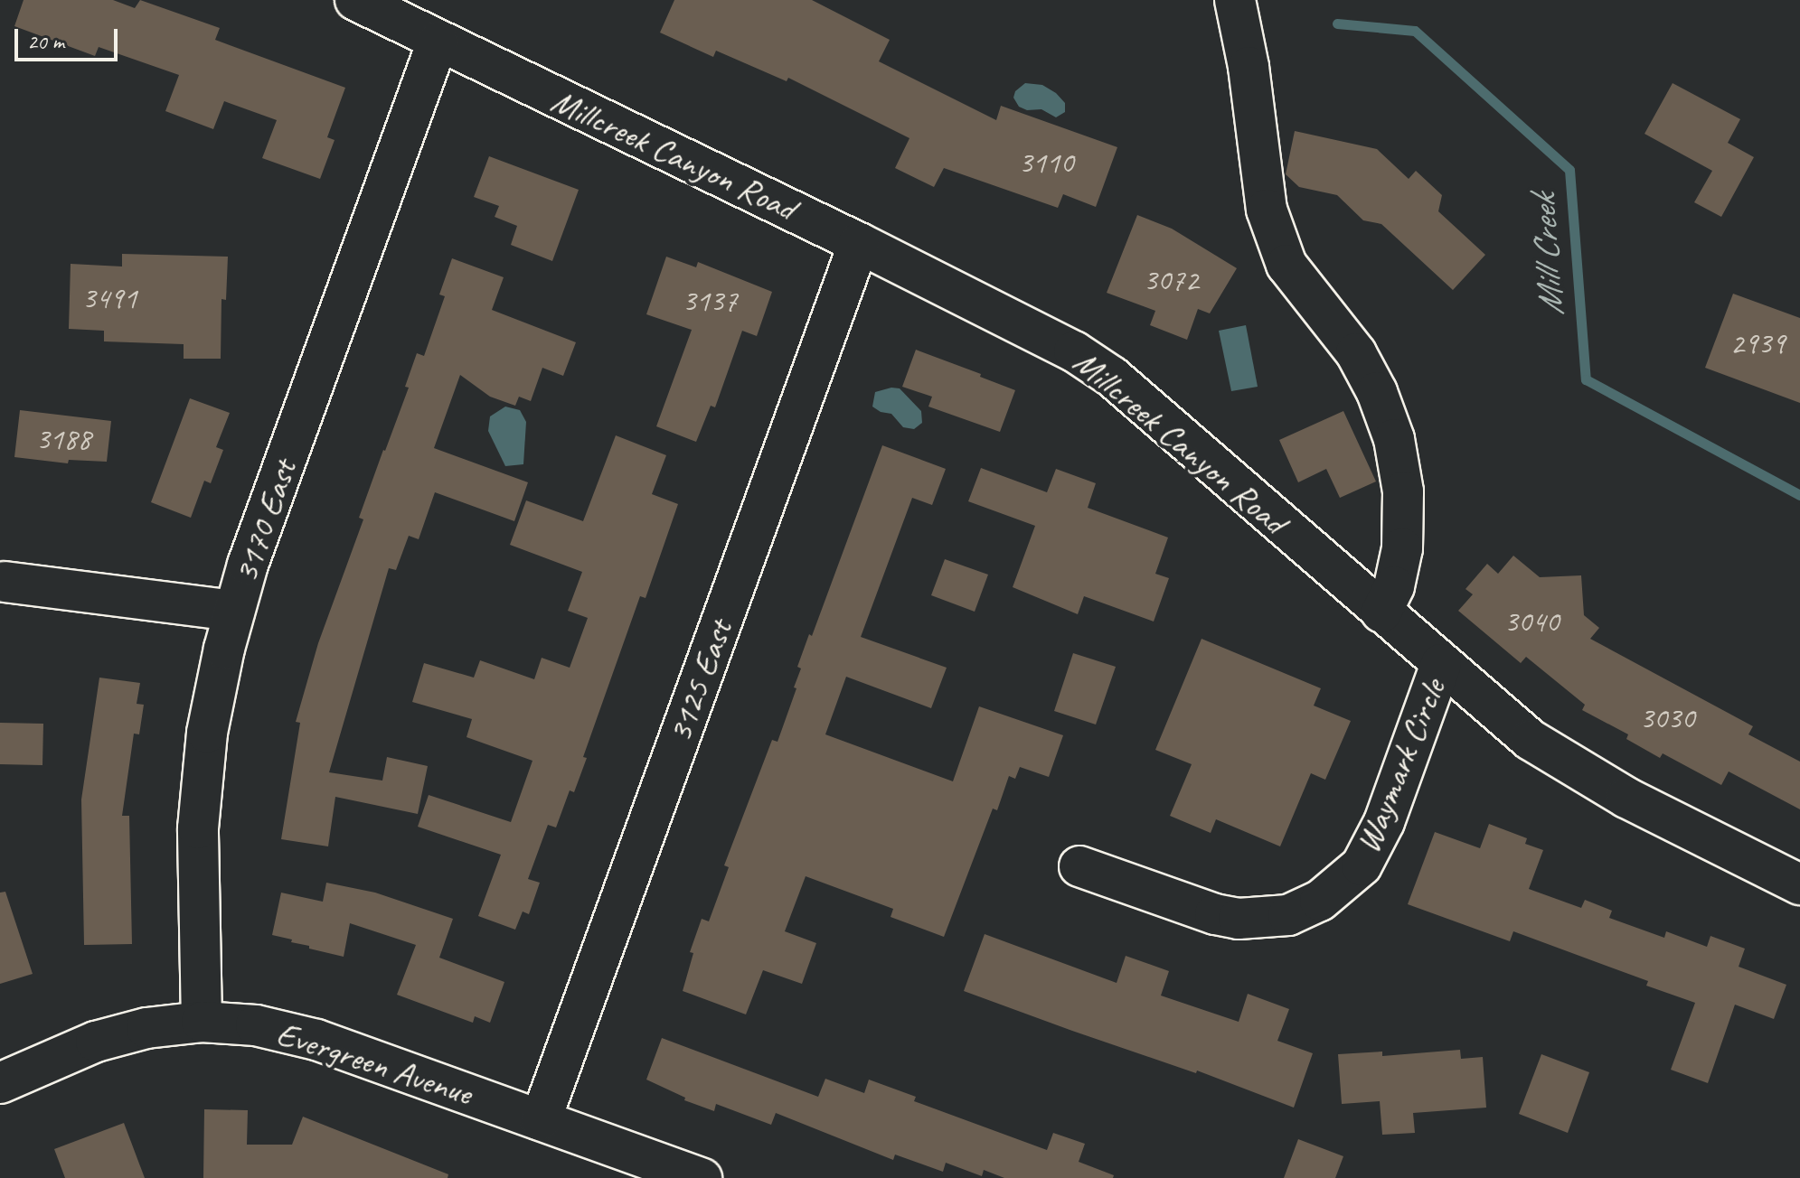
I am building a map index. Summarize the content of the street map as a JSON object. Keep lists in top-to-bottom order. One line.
{"streets":{"street":["Millcreek Canyon Road","3170 East","3125 East","Waymark Circle","Evergreen Avenue"]},"crossings":[["Millcreek Canyon Road","3170 East"],["Millcreek Canyon Road","3125 East"],["Millcreek Canyon Road","Waymark Circle"],["3170 East","Evergreen Avenue"],["3125 East","Evergreen Avenue"]],"water":["Mill Creek"],"house_numbers":["3110","3072","3491","3137","2939","3188","3040","3030"],"scale_bar":"20 m"}
